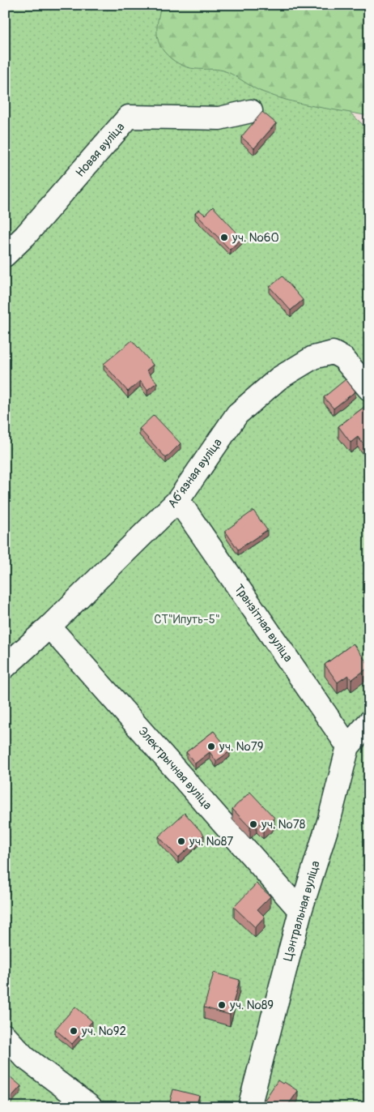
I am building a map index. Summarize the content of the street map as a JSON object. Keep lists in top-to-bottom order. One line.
{"streets":{"street":["Новая вуліца","Абʼязная вуліца","Транзітная вуліца","Электрычная вуліца","Цэнтральная вуліца"]},"crossings":[["Абʼязная вуліца","Транзітная вуліца"],["Абʼязная вуліца","Электрычная вуліца"],["Транзітная вуліца","Цэнтральная вуліца"],["Электрычная вуліца","Цэнтральная вуліца"]],"parks":["СТ\"Ипуть-5\""],"places":["уч. №60","уч. №79","уч. №78","уч. №87","уч. №89","уч. №92"]}
